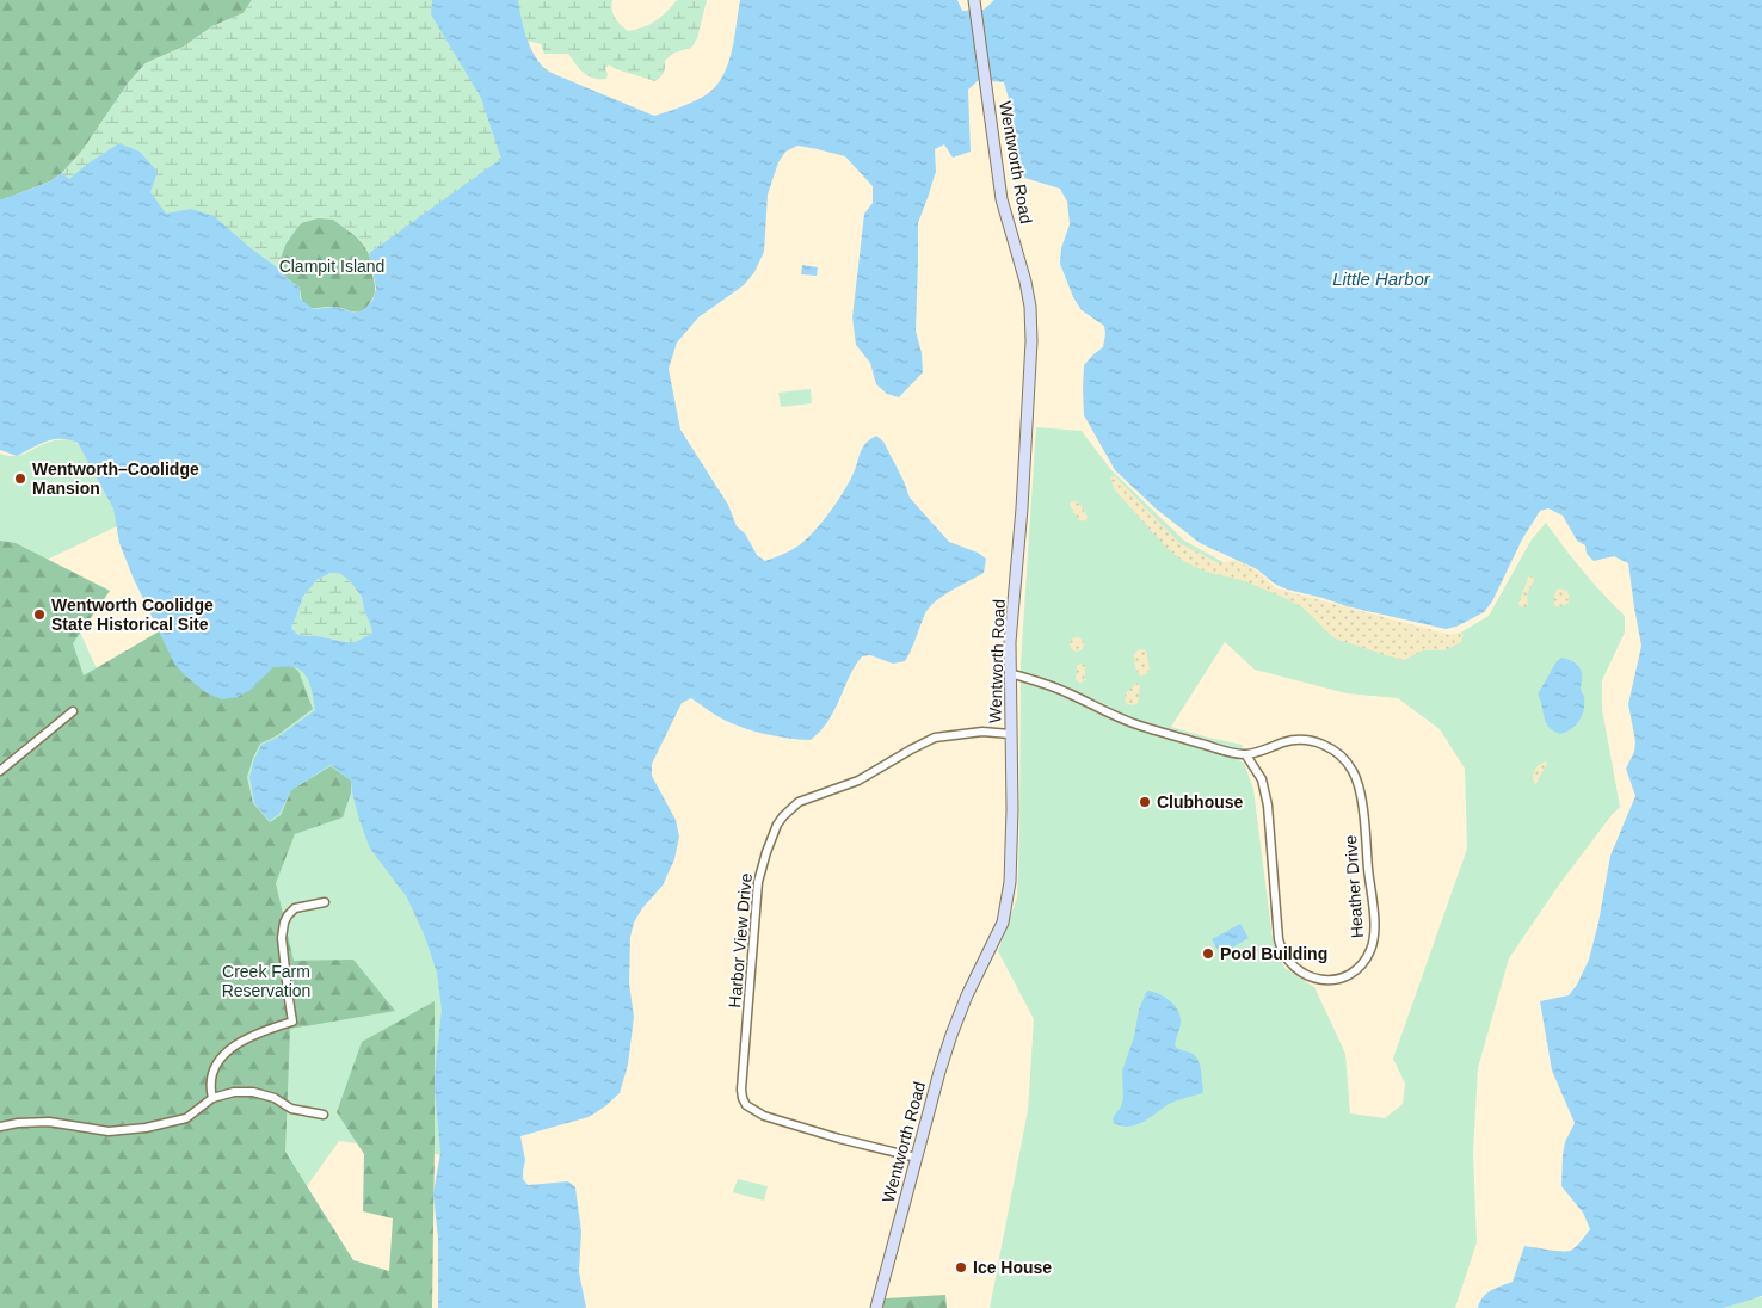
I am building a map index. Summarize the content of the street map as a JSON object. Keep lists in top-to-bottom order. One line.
{"streets":{"main road":["Wentworth Road"],"street":["Heather Drive","Harbor View Drive"]},"crossings":[["Wentworth Road","Harbor View Drive"]],"water":["Little Harbor"],"parks":["Clampit Island","Creek Farm Reservation"],"places":["Wentworth–Coolidge Mansion","Wentworth Coolidge State Historical Site","Clubhouse","Pool Building","Ice House"]}
